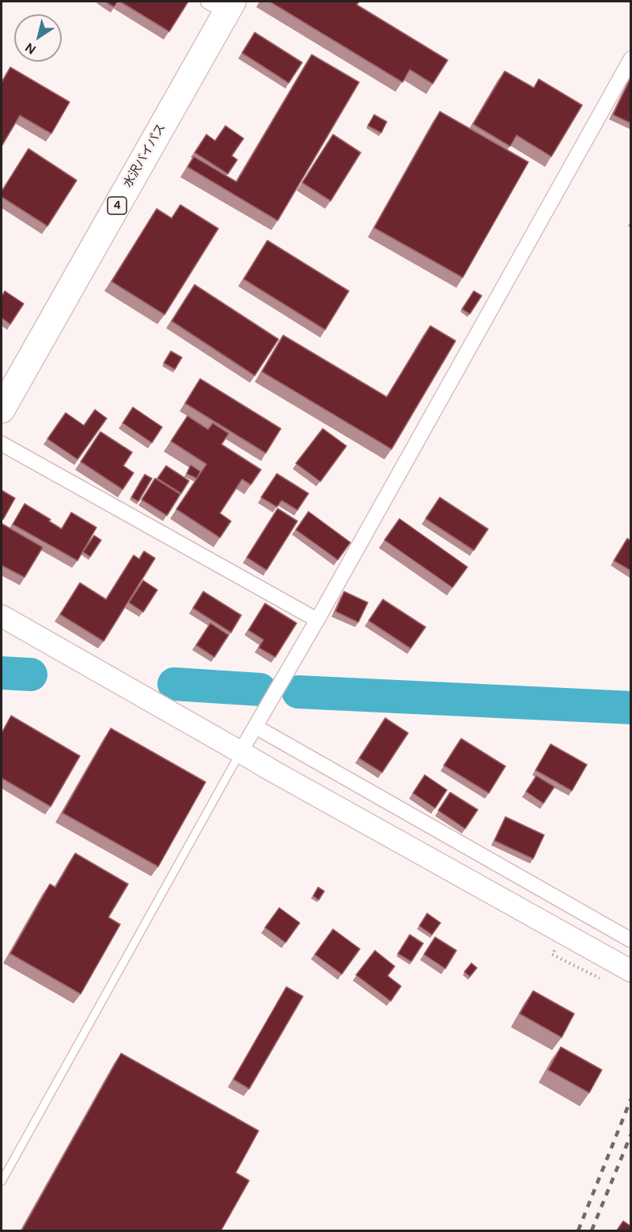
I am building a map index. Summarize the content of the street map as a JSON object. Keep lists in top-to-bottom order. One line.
{"streets":{"highway":["水沢バイパス","4"]},"north":"bottom left"}
